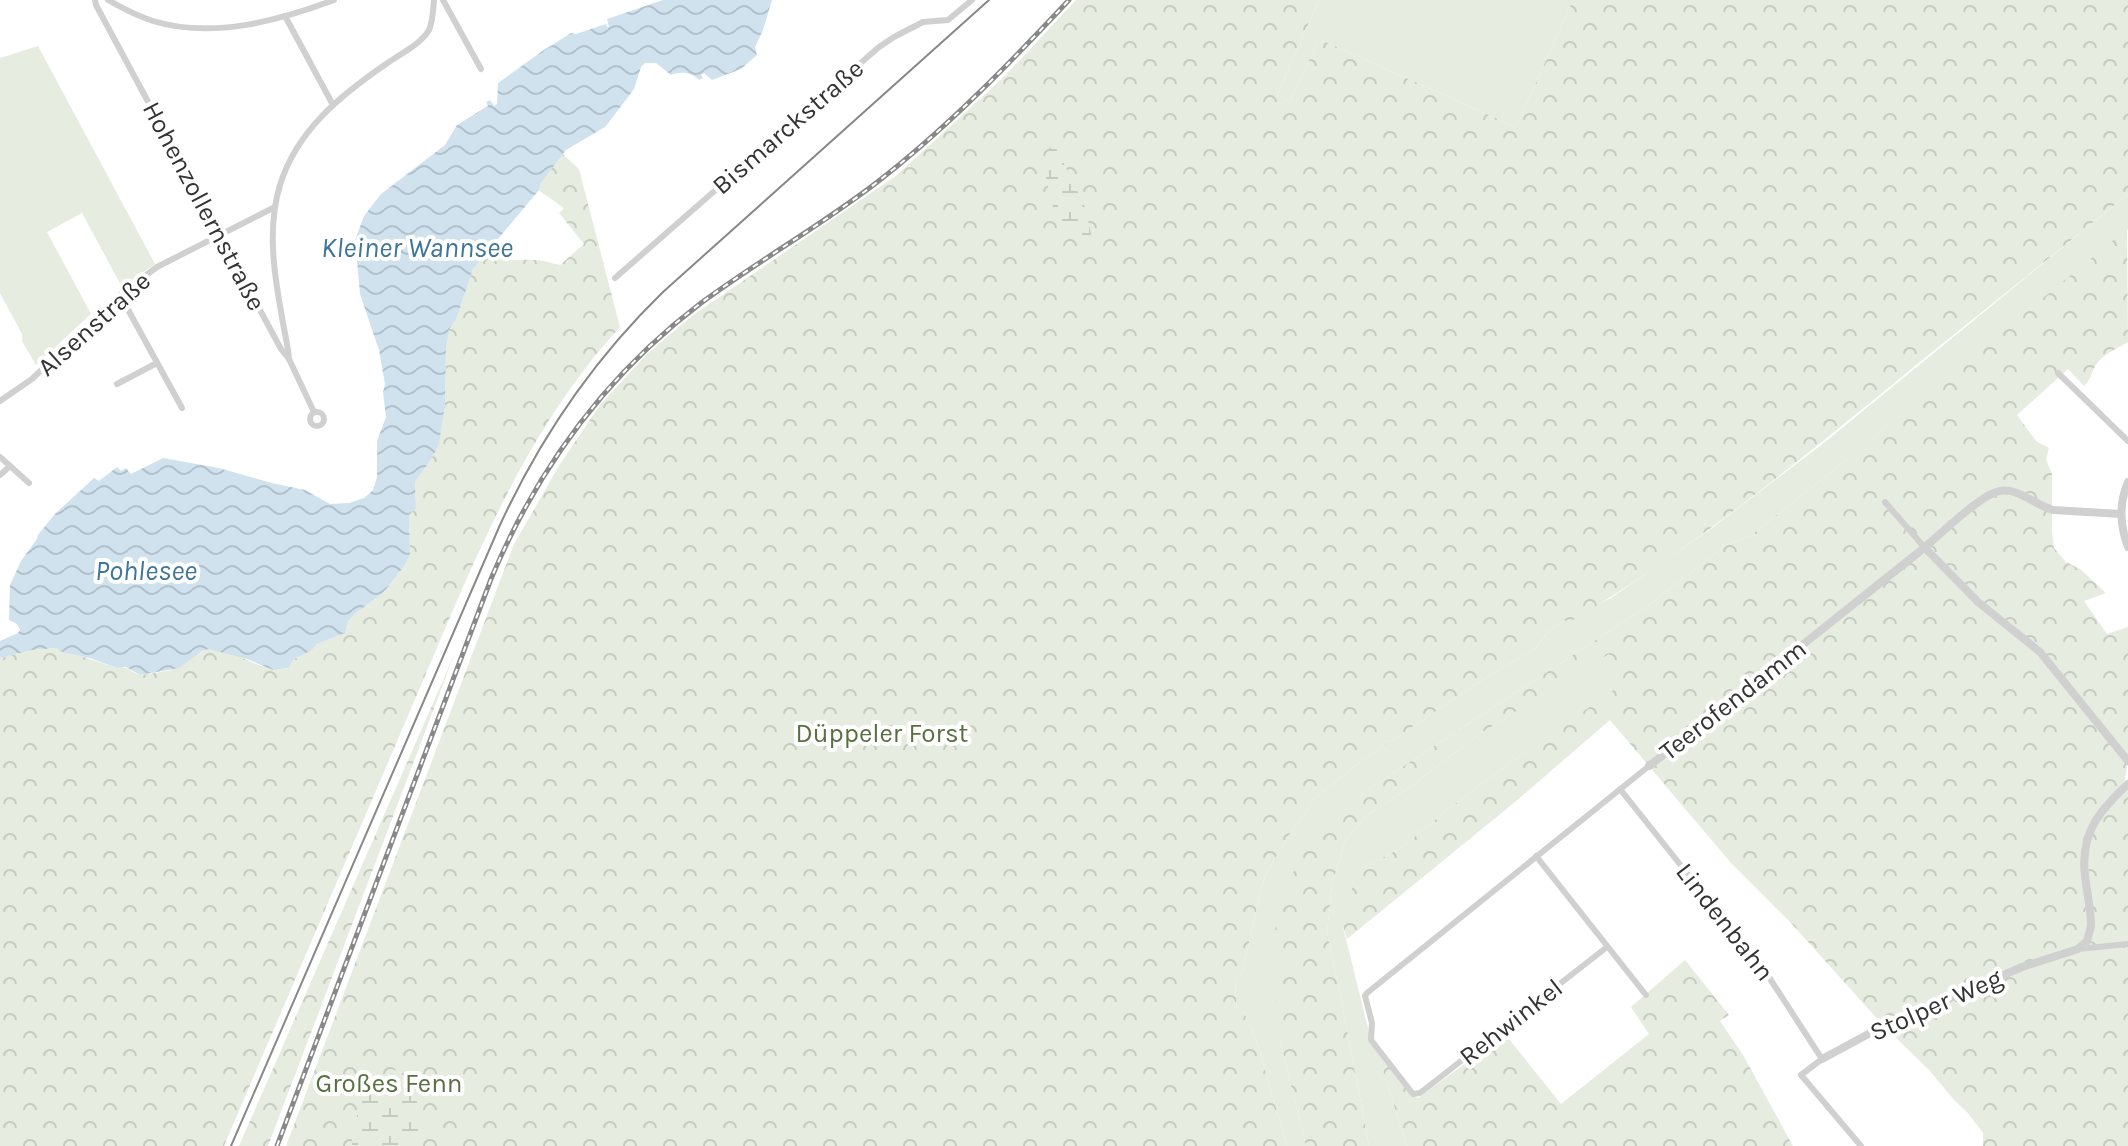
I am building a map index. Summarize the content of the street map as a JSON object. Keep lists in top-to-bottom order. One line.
{"streets":{"street":["Bismarckstraße","Hohenzollernstraße","Alsenstraße","Teerofendamm","Lindenbahn","Stolper Weg","Rehwinkel"]},"crossings":[["Hohenzollernstraße","Alsenstraße"],["Teerofendamm","Lindenbahn"],["Teerofendamm","Rehwinkel"],["Lindenbahn","Stolper Weg"]],"water":["Kleiner Wannsee","Pohlesee"],"parks":["Düppeler Forst","Großes Fenn"]}
